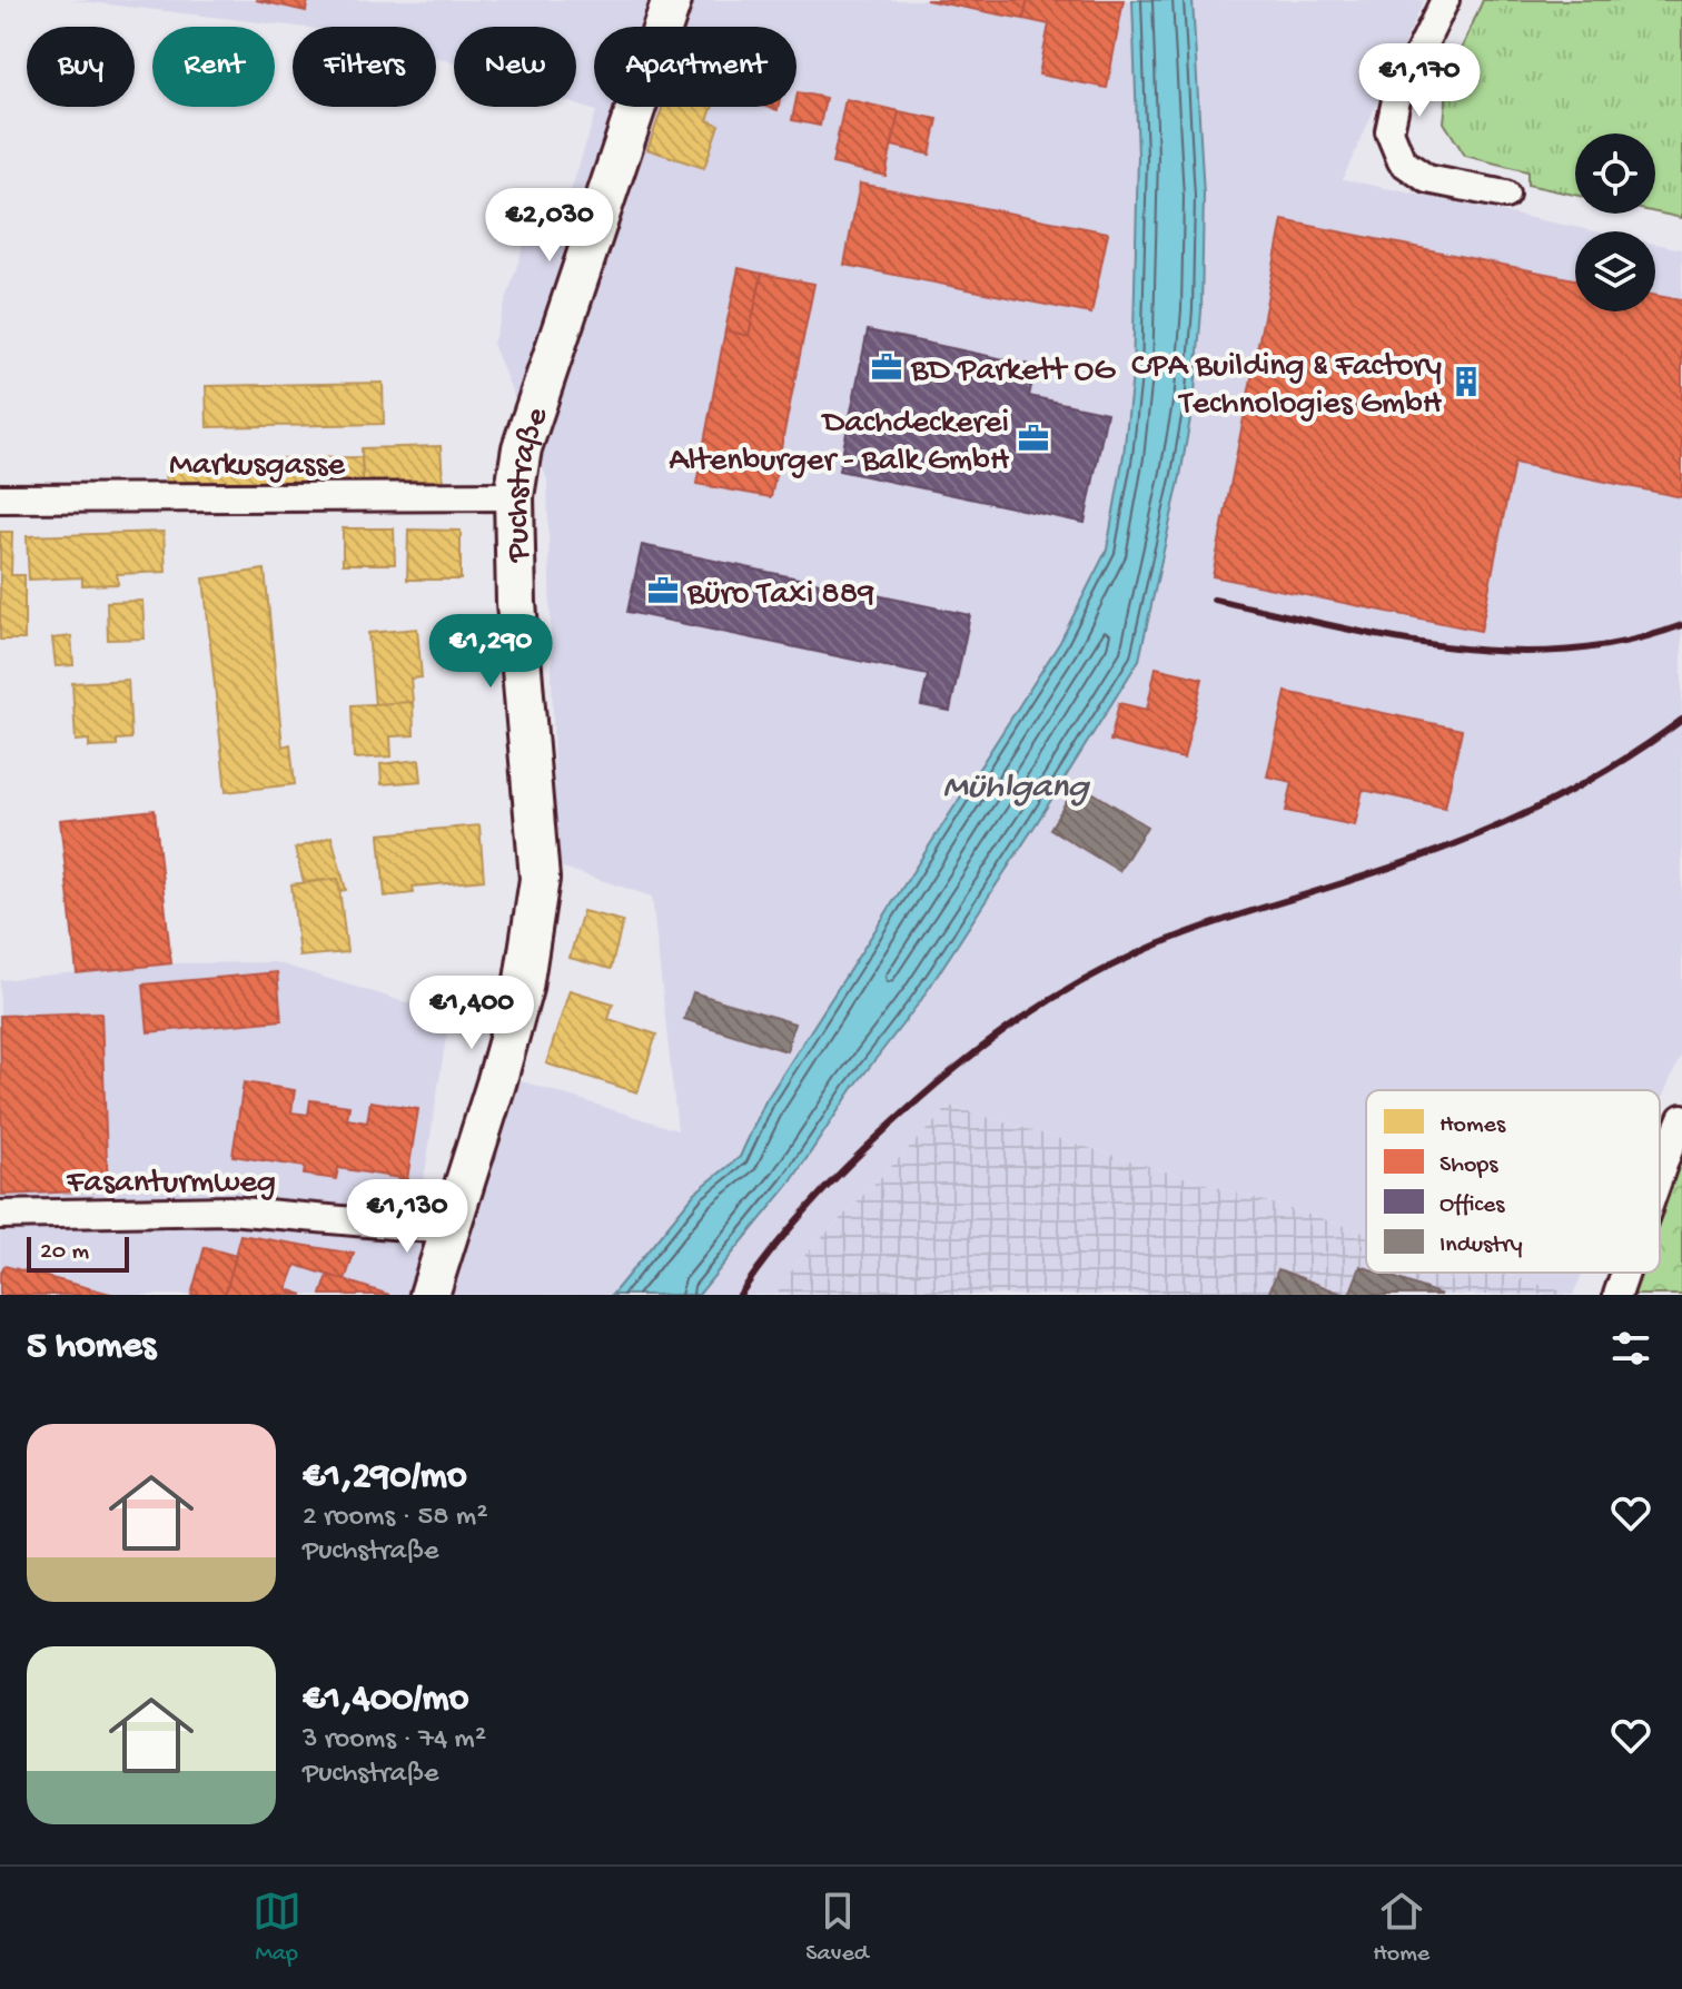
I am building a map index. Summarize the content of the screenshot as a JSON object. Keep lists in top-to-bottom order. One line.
{"streets":{"main road":["Puchstraße"],"street":["Markusgasse","Fasanturmweg"]},"crossings":[["Markusgasse","Puchstraße"],["Puchstraße","Fasanturmweg"]],"water":["Mühlgang"],"places":{"office":["BD Parkett OG","Dachdeckerei Altenburger - Balk GmbH","Büro Taxi 889"],"building":["CPA Building & Factory Technologies GmbH"]},"legend":["Homes","Shops","Offices","Industry"],"scale_bar":"20 m","page":{"chip":["Buy","Rent","Filters","New","Apartment"],"price":["€1,170","€2,030","€1,290","€1,400","€1,130"],"scale":"20 m","heading":"5 homes","list":[{"name":"€1,290/mo","note":"2 rooms · 58 m² · Puchstraße"},{"name":"€1,400/mo","note":"3 rooms · 74 m² · Puchstraße"}],"tabs":["Map","Saved","Home"]}}
